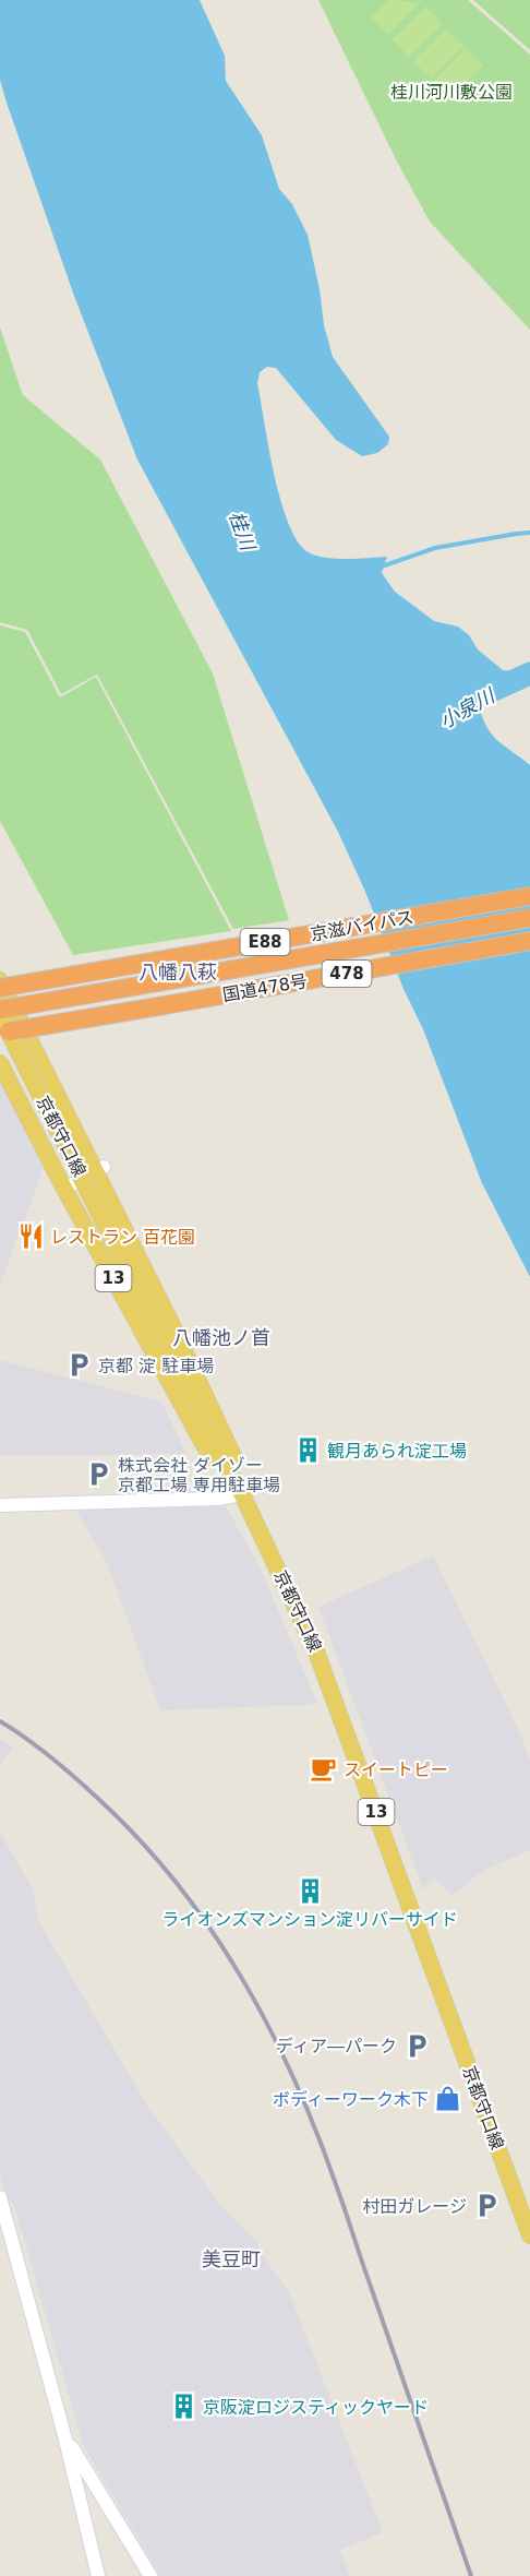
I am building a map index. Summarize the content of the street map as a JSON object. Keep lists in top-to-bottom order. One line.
{"streets":{"highway":["京滋バイパス","E88","478","国道478号"],"main road":["京都守口線","13"]},"crossings":[["国道478号","京都守口線"],["京都守口線","13"]],"districts":["八幡八萩","八幡池ノ首","美豆町"],"water":["桂川","小泉川"],"parks":["桂川河川敷公園"],"places":{"restaurant":["レストラン 百花園"],"parking":["京都 淀 駐車場","株式会社 ダイゾー 京都工場 専用駐車場","ディア―パーク","村田ガレージ"],"building":["観月あられ淀工場","ライオンズマンション淀リバーサイド","京阪淀ロジスティックヤード"],"cafe":["スイートピー"],"shop":["ボディーワーク木下"]}}
